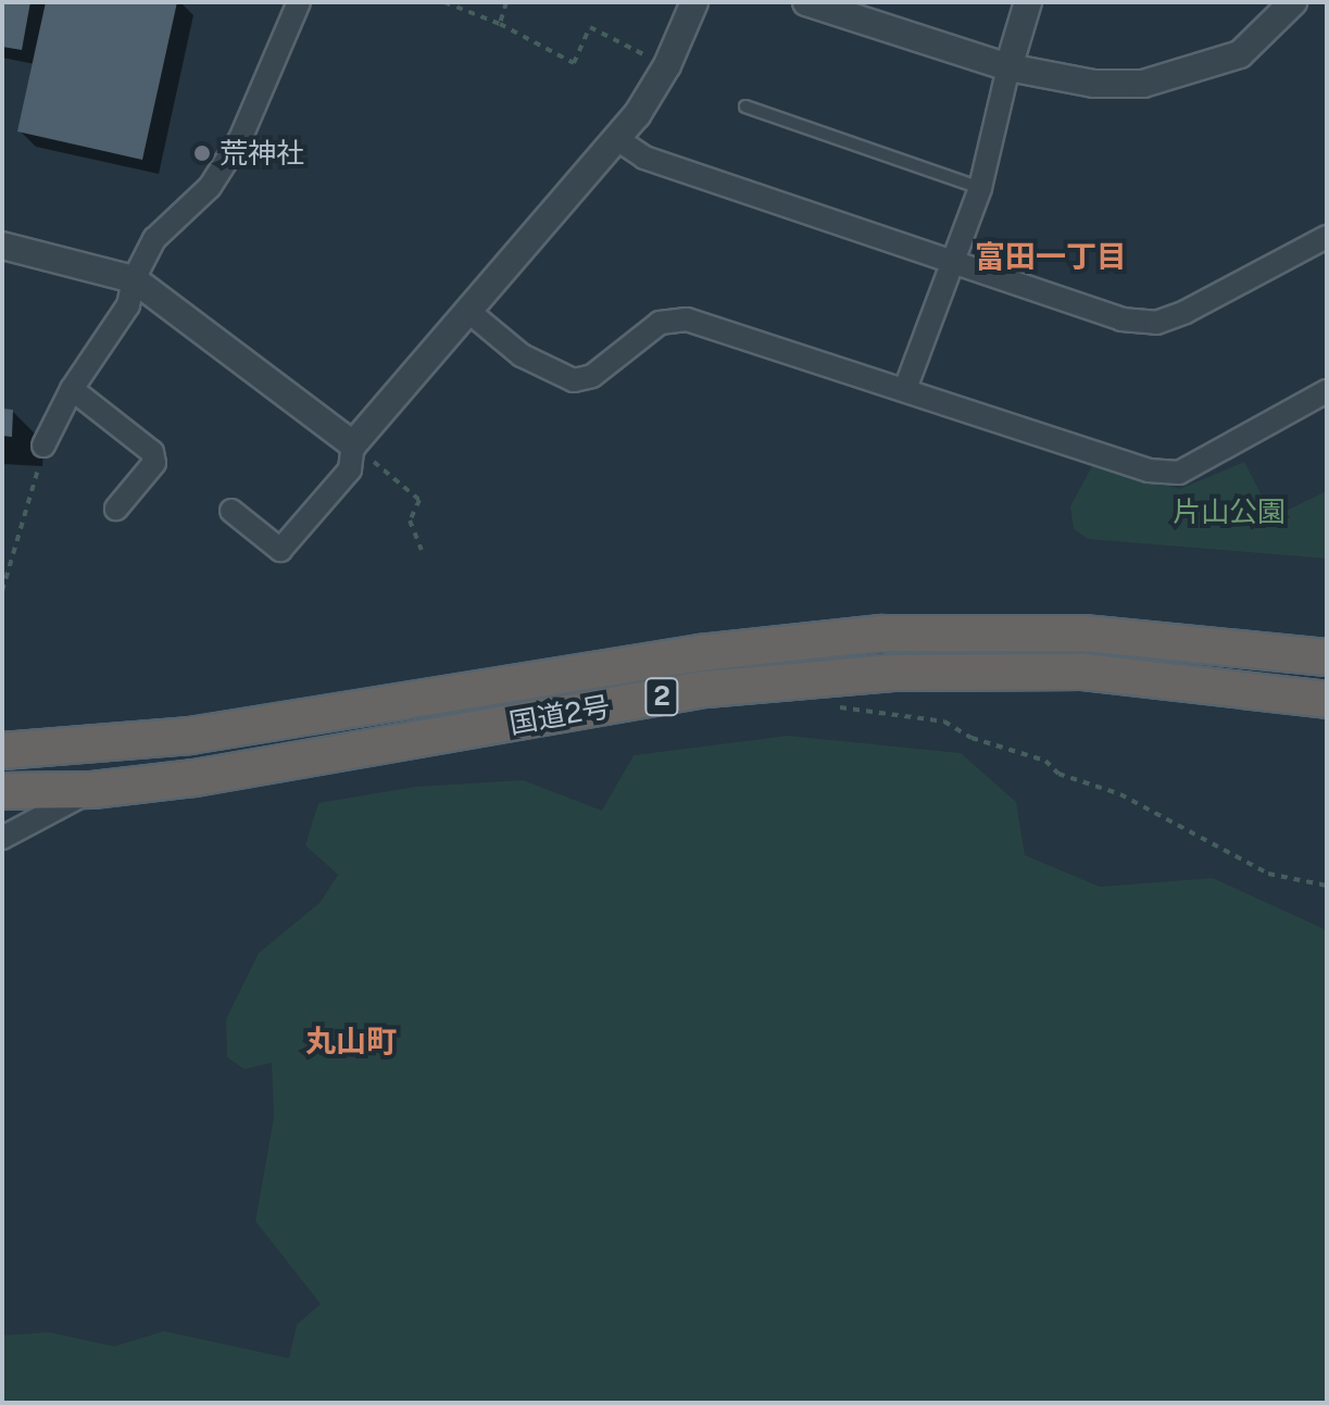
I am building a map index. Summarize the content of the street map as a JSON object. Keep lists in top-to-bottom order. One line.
{"streets":{"highway":["2","国道2号"]},"districts":["富田一丁目","丸山町"],"parks":["片山公園"],"places":["荒神社"]}
